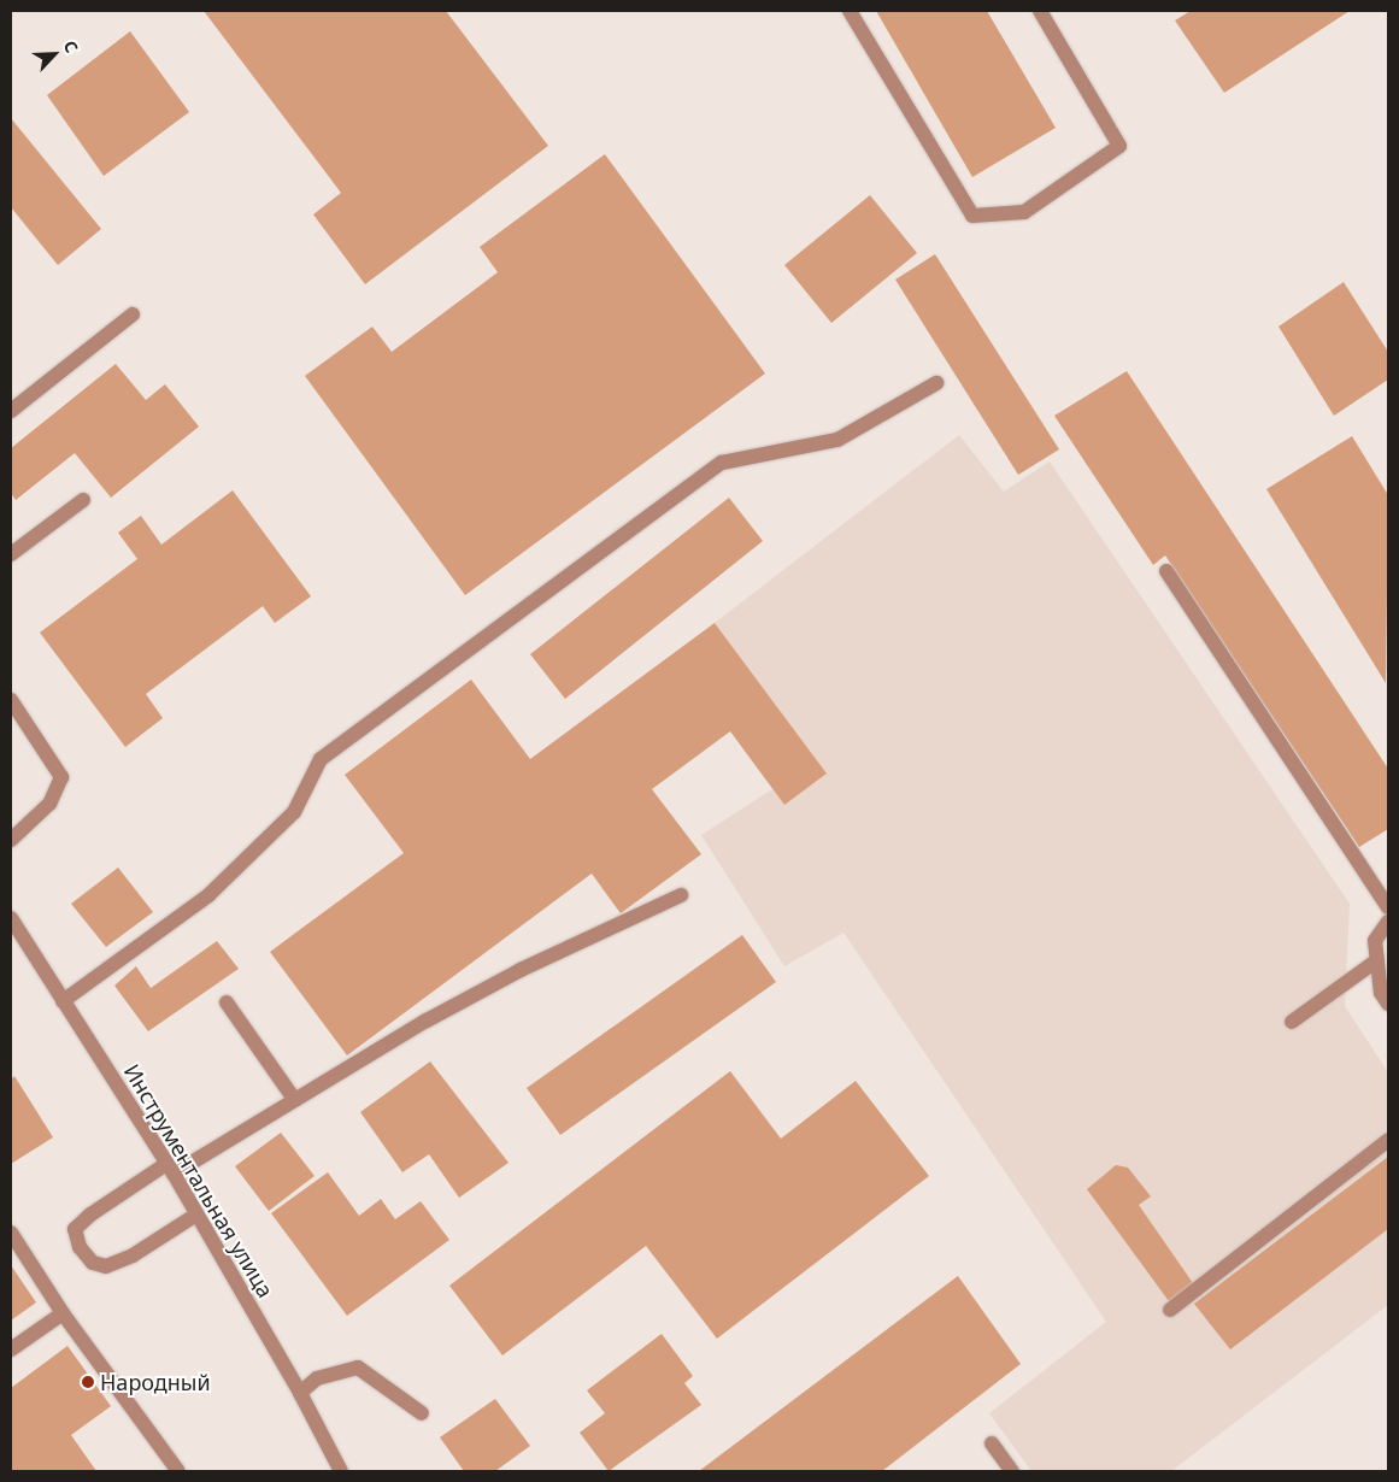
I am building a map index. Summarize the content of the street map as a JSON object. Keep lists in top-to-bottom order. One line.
{"streets":{"street":["Инструментальная улица"]},"places":["Народный"],"north":"top right"}
